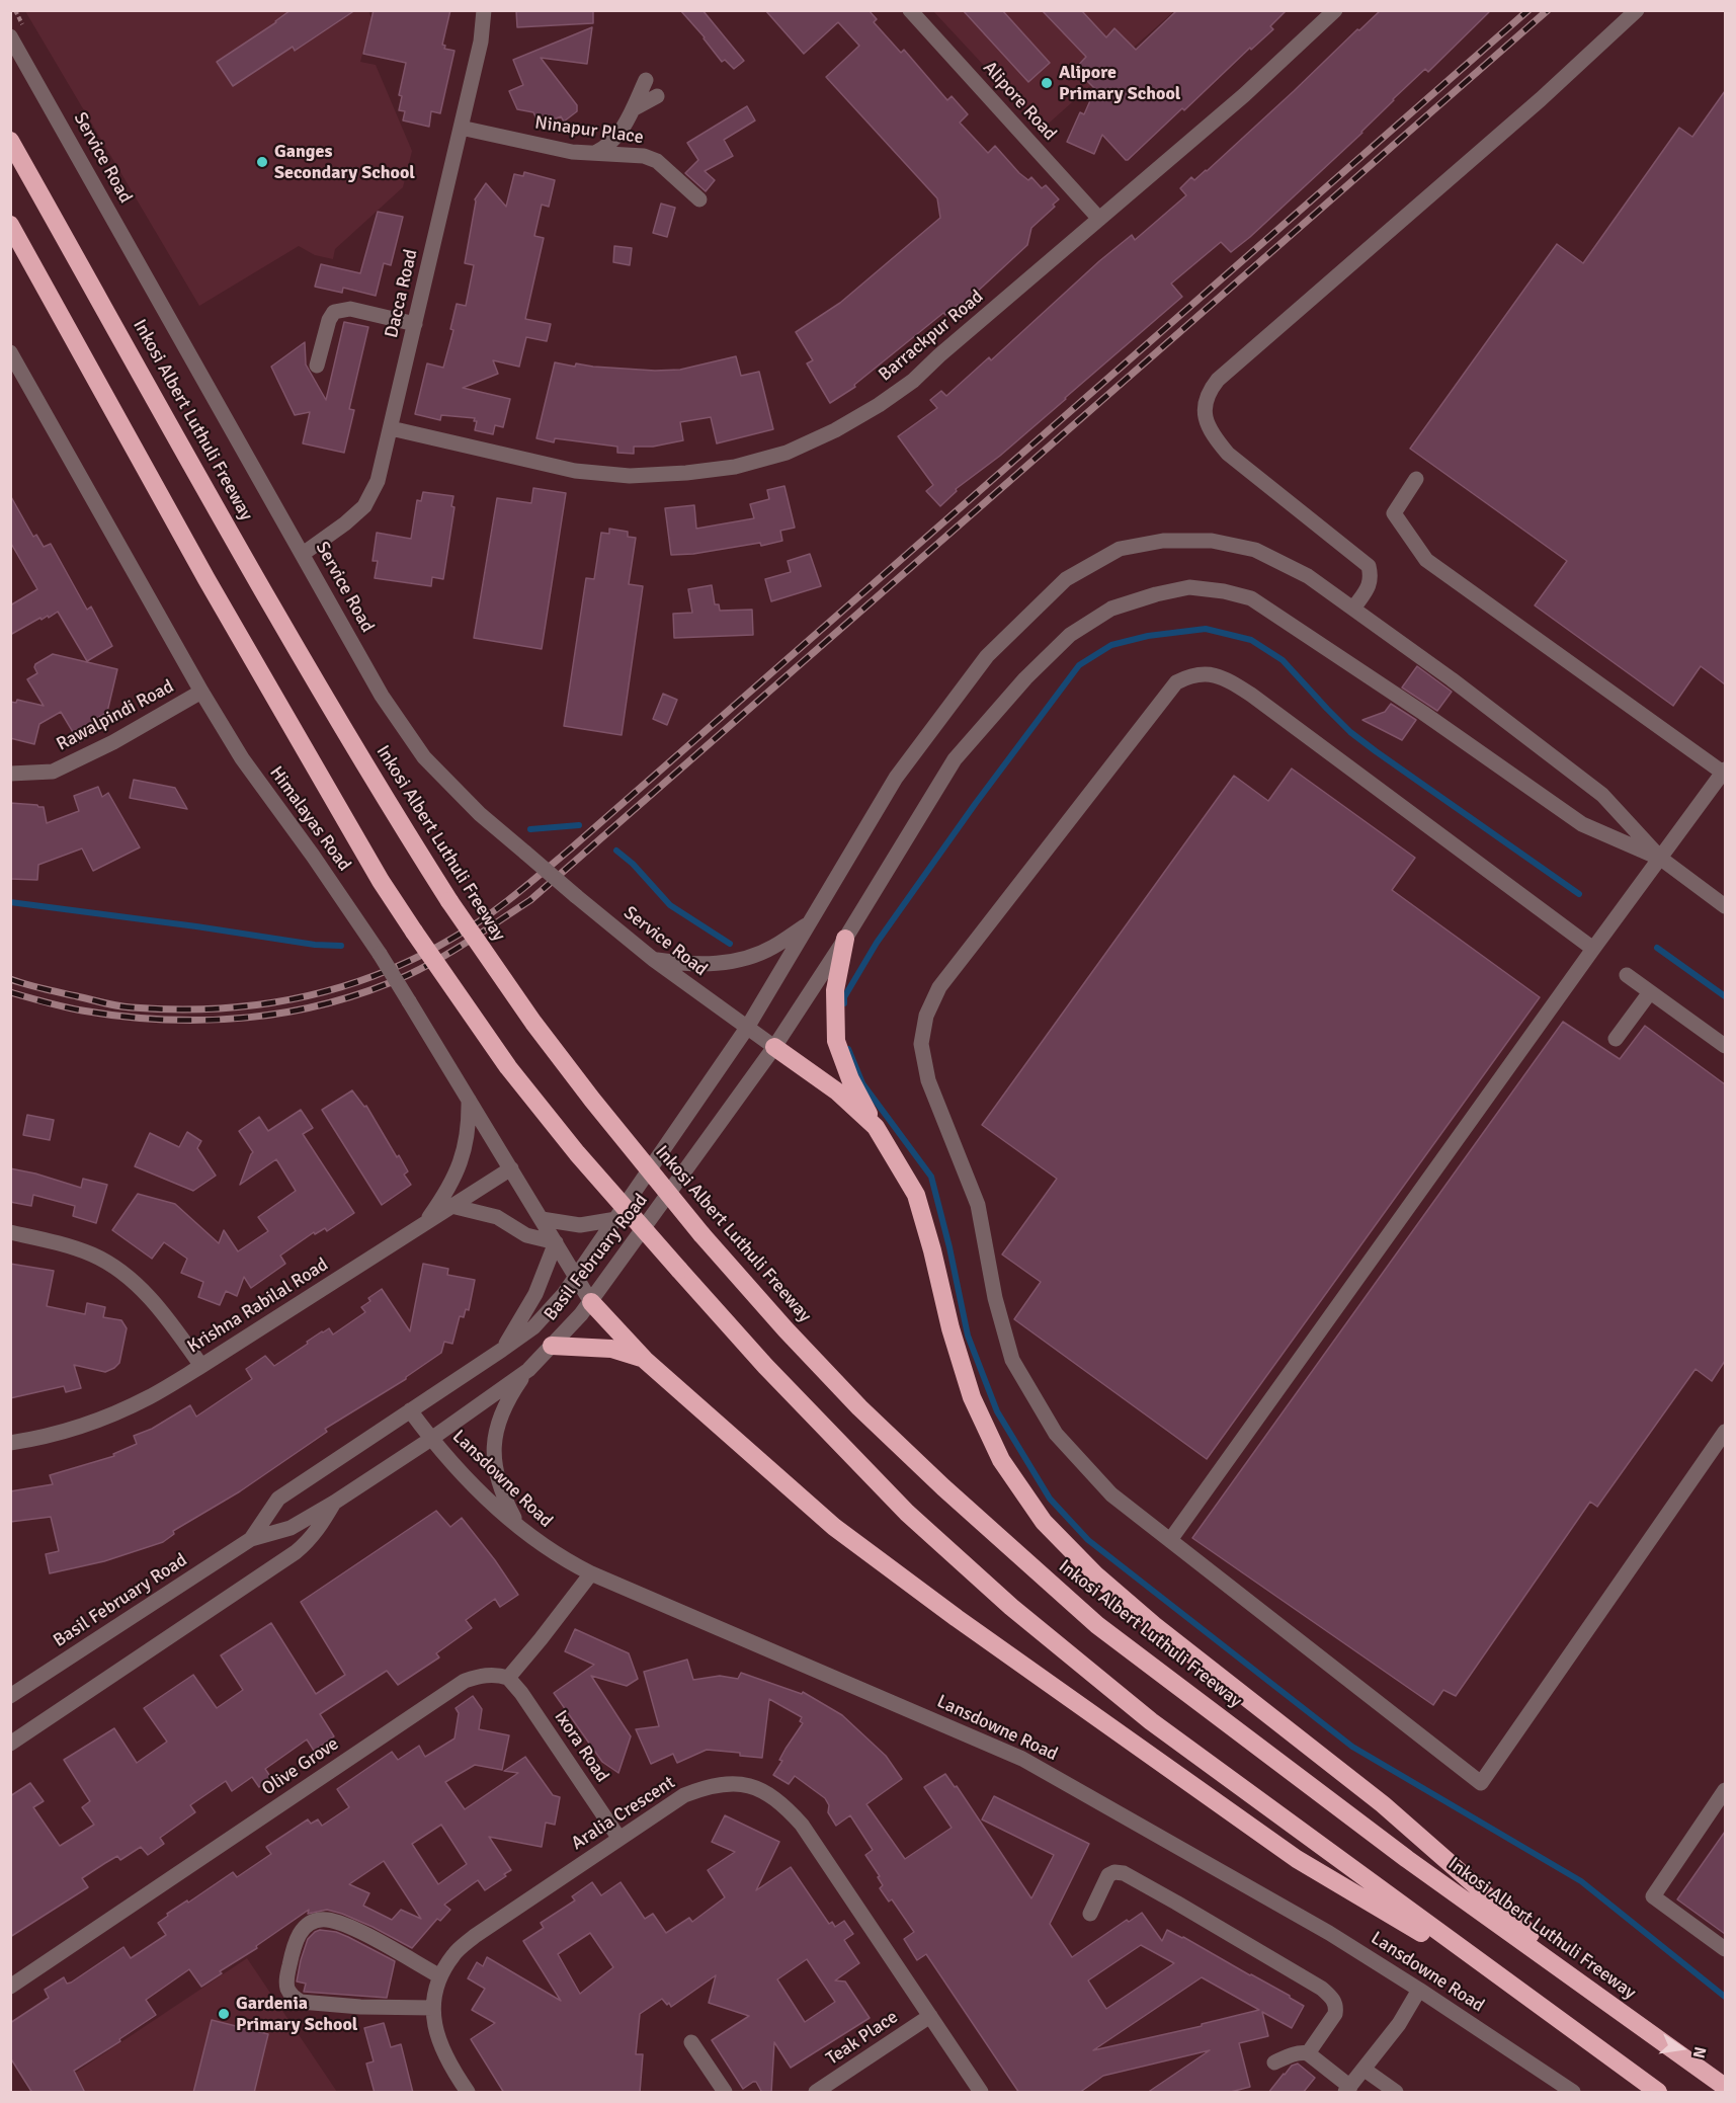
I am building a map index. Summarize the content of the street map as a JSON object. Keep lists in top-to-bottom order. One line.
{"streets":{"highway":["Inkosi Albert Luthuli Freeway"],"street":["Alipore Road","Ninapur Place","Service Road","Dacca Road","Barrackpur Road","Rawalpindi Road","Himalayas Road","Basil February Road","Krishna Rabilal Road","Lansdowne Road","Ixora Road","Olive Grove","Aralia Crescent","Teak Place"]},"crossings":[["Alipore Road","Barrackpur Road"],["Ninapur Place","Dacca Road"],["Service Road","Dacca Road"],["Service Road","Basil February Road"],["Dacca Road","Barrackpur Road"],["Rawalpindi Road","Himalayas Road"],["Himalayas Road","Basil February Road"],["Himalayas Road","Krishna Rabilal Road"],["Basil February Road","Lansdowne Road"],["Ixora Road","Olive Grove"],["Ixora Road","Aralia Crescent"],["Aralia Crescent","Teak Place"]],"places":["Alipore Primary School","Ganges Secondary School","Gardenia Primary School"],"north":"right"}
